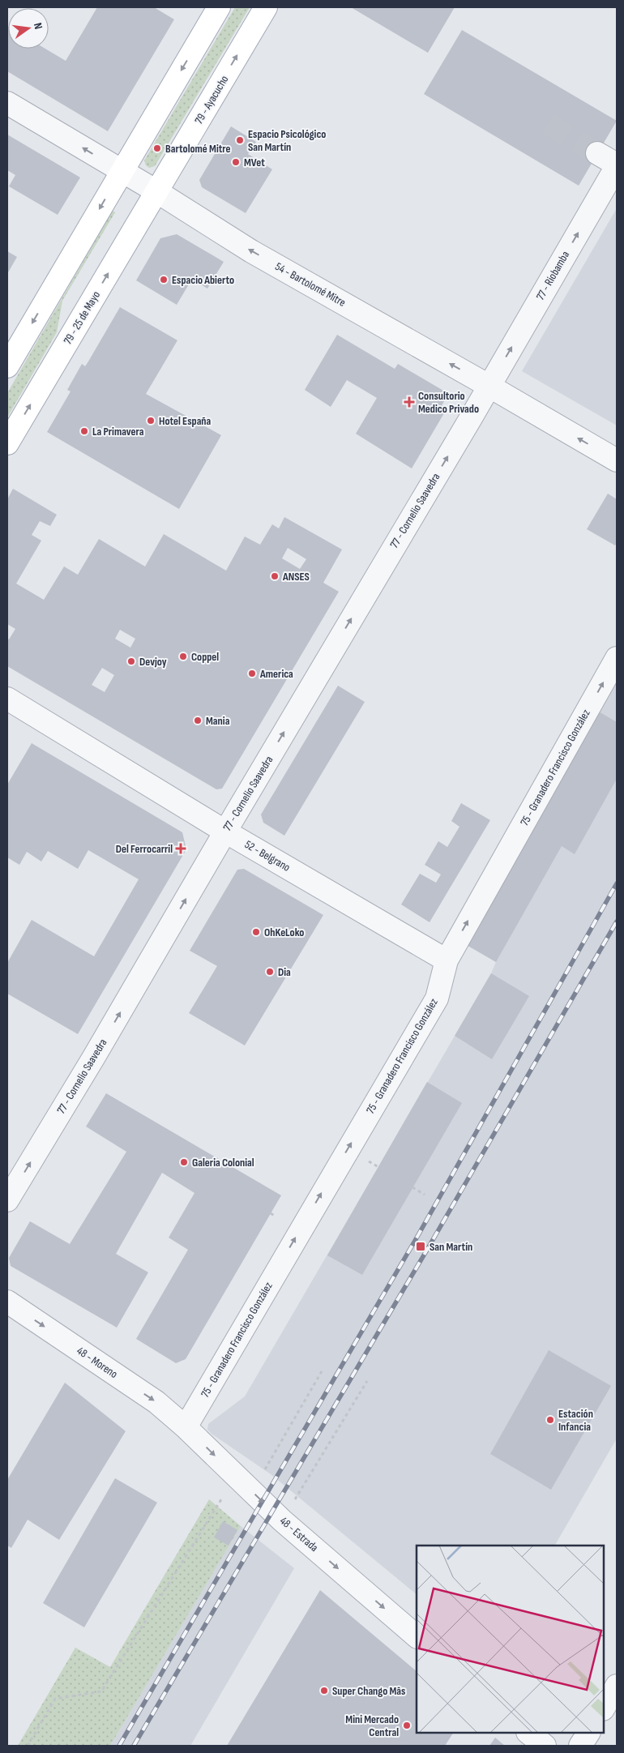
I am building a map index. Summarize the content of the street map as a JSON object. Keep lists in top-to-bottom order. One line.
{"streets":{"main road":["79 - Ayacucho","79 - 25 de Mayo"],"street":["77 - Riobamba","54 - Bartolomé Mitre","77 - Cornelio Saavedra","75 - Granadero Francisco González","52 - Belgrano","48 - Moreno","48 - Estrada"]},"crossings":[["79 - Ayacucho","54 - Bartolomé Mitre"],["79 - Ayacucho","79 - 25 de Mayo"],["77 - Riobamba","54 - Bartolomé Mitre"],["77 - Riobamba","77 - Cornelio Saavedra"],["54 - Bartolomé Mitre","79 - 25 de Mayo"],["54 - Bartolomé Mitre","77 - Cornelio Saavedra"],["77 - Cornelio Saavedra","52 - Belgrano"],["75 - Granadero Francisco González","52 - Belgrano"],["75 - Granadero Francisco González","48 - Moreno"],["75 - Granadero Francisco González","48 - Estrada"],["48 - Moreno","48 - Estrada"]],"one_way":["77 - Riobamba","54 - Bartolomé Mitre","77 - Cornelio Saavedra","75 - Granadero Francisco González","48 - Moreno","48 - Estrada"],"places":{"other":["Espacio Psicológico San Martín","Bartolomé Mitre","MVet","Espacio Abierto","Hotel España","La Primavera","ANSES","Coppel","Devjoy","America","Mania","OhKeLoko","Dia","Galeria Colonial","Estación Infancia","Super Chango Mâs","Mini Mercado Central"],"health":["Consultorio Medico Privado","Del Ferrocarril"],"transit":["San Martín"]},"north":"right"}
